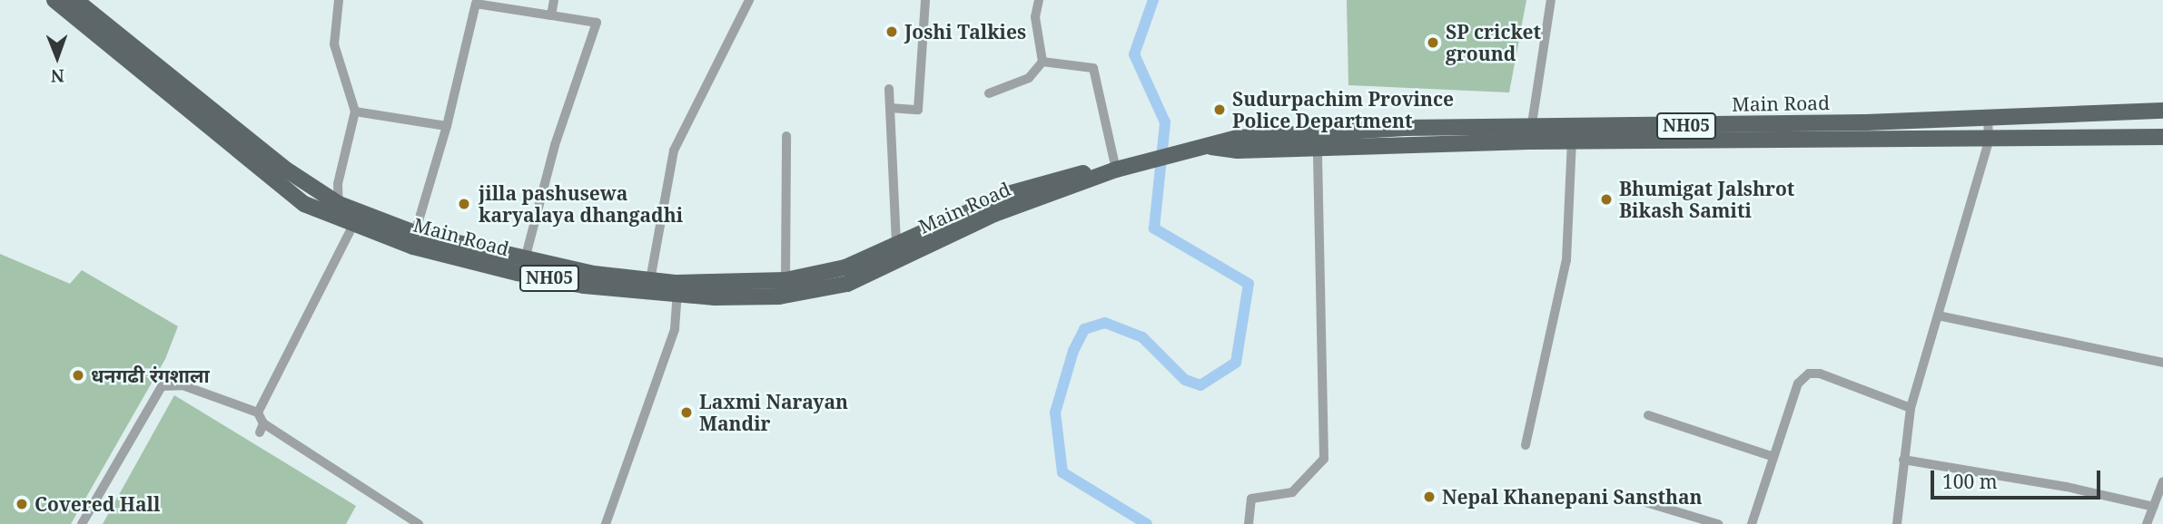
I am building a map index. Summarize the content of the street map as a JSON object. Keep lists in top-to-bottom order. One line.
{"streets":{"main road":["Main Road","NH05"]},"places":["Joshi Talkies","SP cricket ground","Sudurpachim Province Police Department","Bhumigat Jalshrot Bikash Samiti","jilla pashusewa karyalaya dhangadhi","धनगढी रंगशाला","Laxmi Narayan Mandir","Nepal Khanepani Sansthan","Covered Hall"],"scale_bar":"100 m","north":"bottom"}
